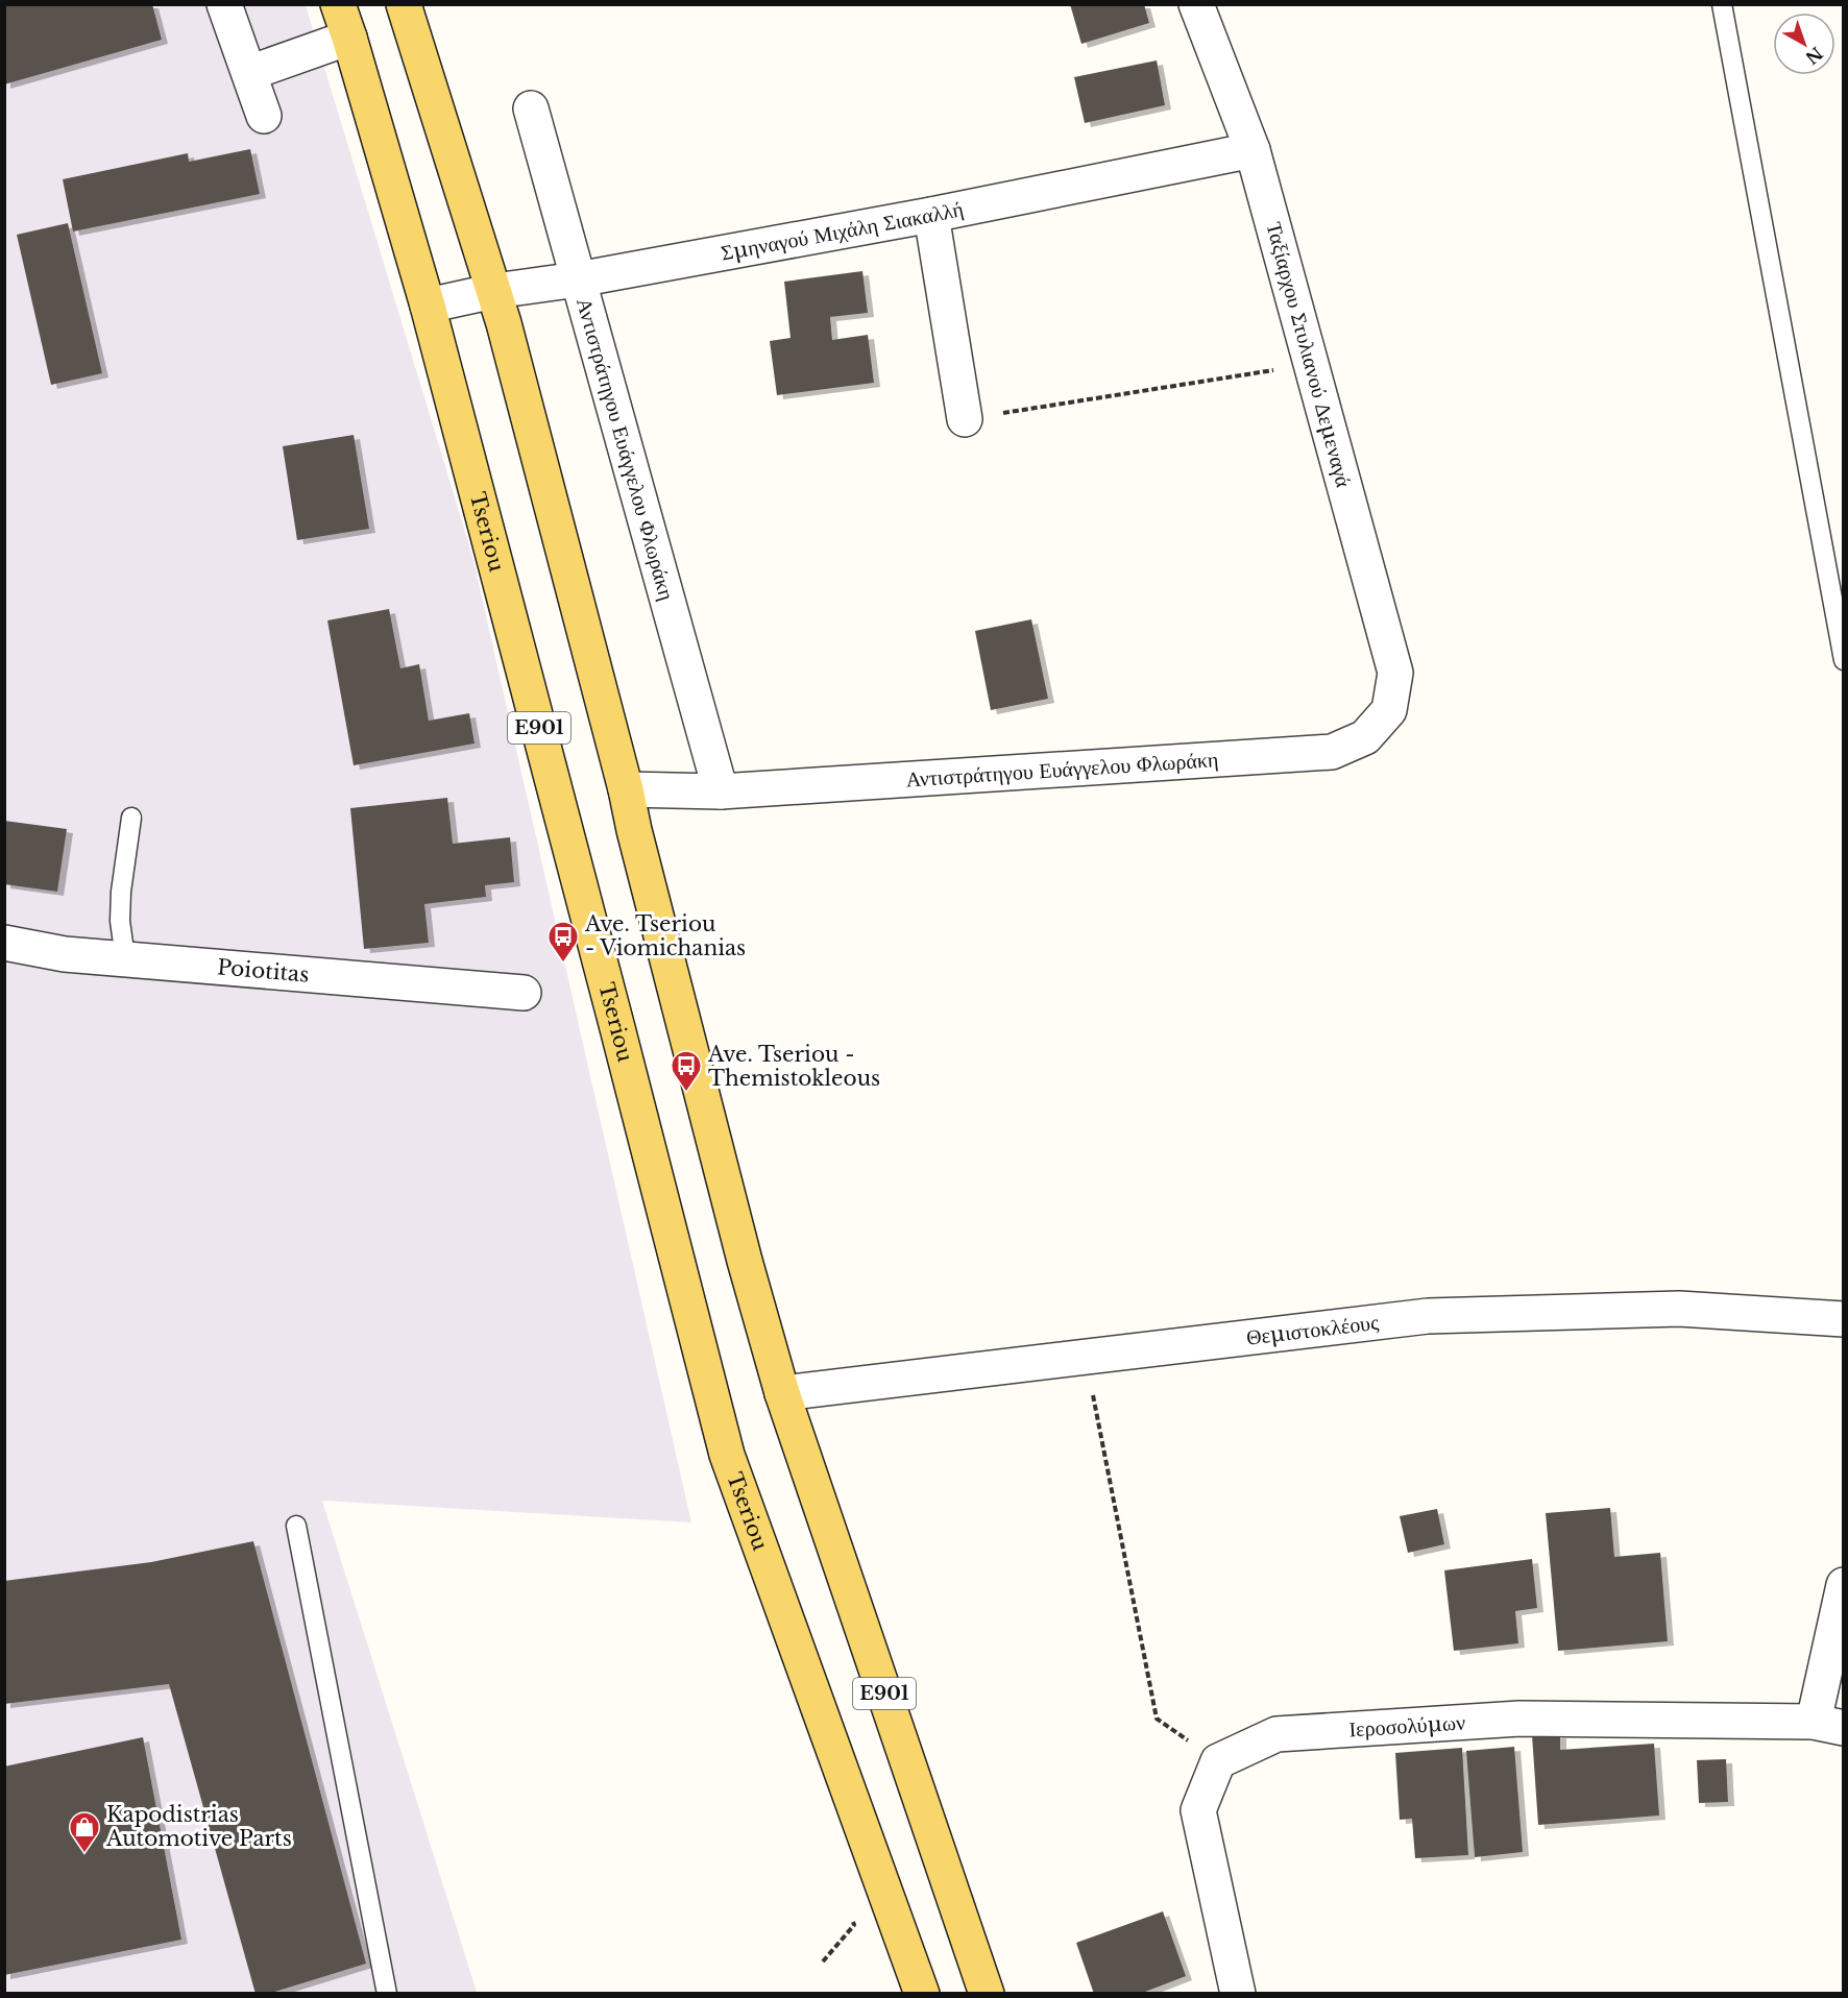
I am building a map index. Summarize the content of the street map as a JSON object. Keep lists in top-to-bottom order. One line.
{"streets":{"main road":["Tseriou","E901"],"street":["Σμηναγού Μιχάλη Σιακαλλή","Ταξίαρχου Στυλιανού Δεμεναγά","Αντιστράτηγου Ευάγγελου Φλωράκη","Poiotitas","Θεμιστοκλέους","Ιεροσολύμων"]},"crossings":[["Σμηναγού Μιχάλη Σιακαλλή","Ταξίαρχου Στυλιανού Δεμεναγά"],["Σμηναγού Μιχάλη Σιακαλλή","Αντιστράτηγου Ευάγγελου Φλωράκη"],["Σμηναγού Μιχάλη Σιακαλλή","Tseriou"],["Σμηναγού Μιχάλη Σιακαλλή","E901"],["Ταξίαρχου Στυλιανού Δεμεναγά","Αντιστράτηγου Ευάγγελου Φλωράκη"],["Αντιστράτηγου Ευάγγελου Φλωράκη","E901"],["E901","Θεμιστοκλέους"]],"places":{"bus stop":["Ave. Tseriou - Viomichanias","Ave. Tseriou - Themistokleous"],"shop":["Kapodistrias Automotive Parts"]},"north":"bottom right"}
